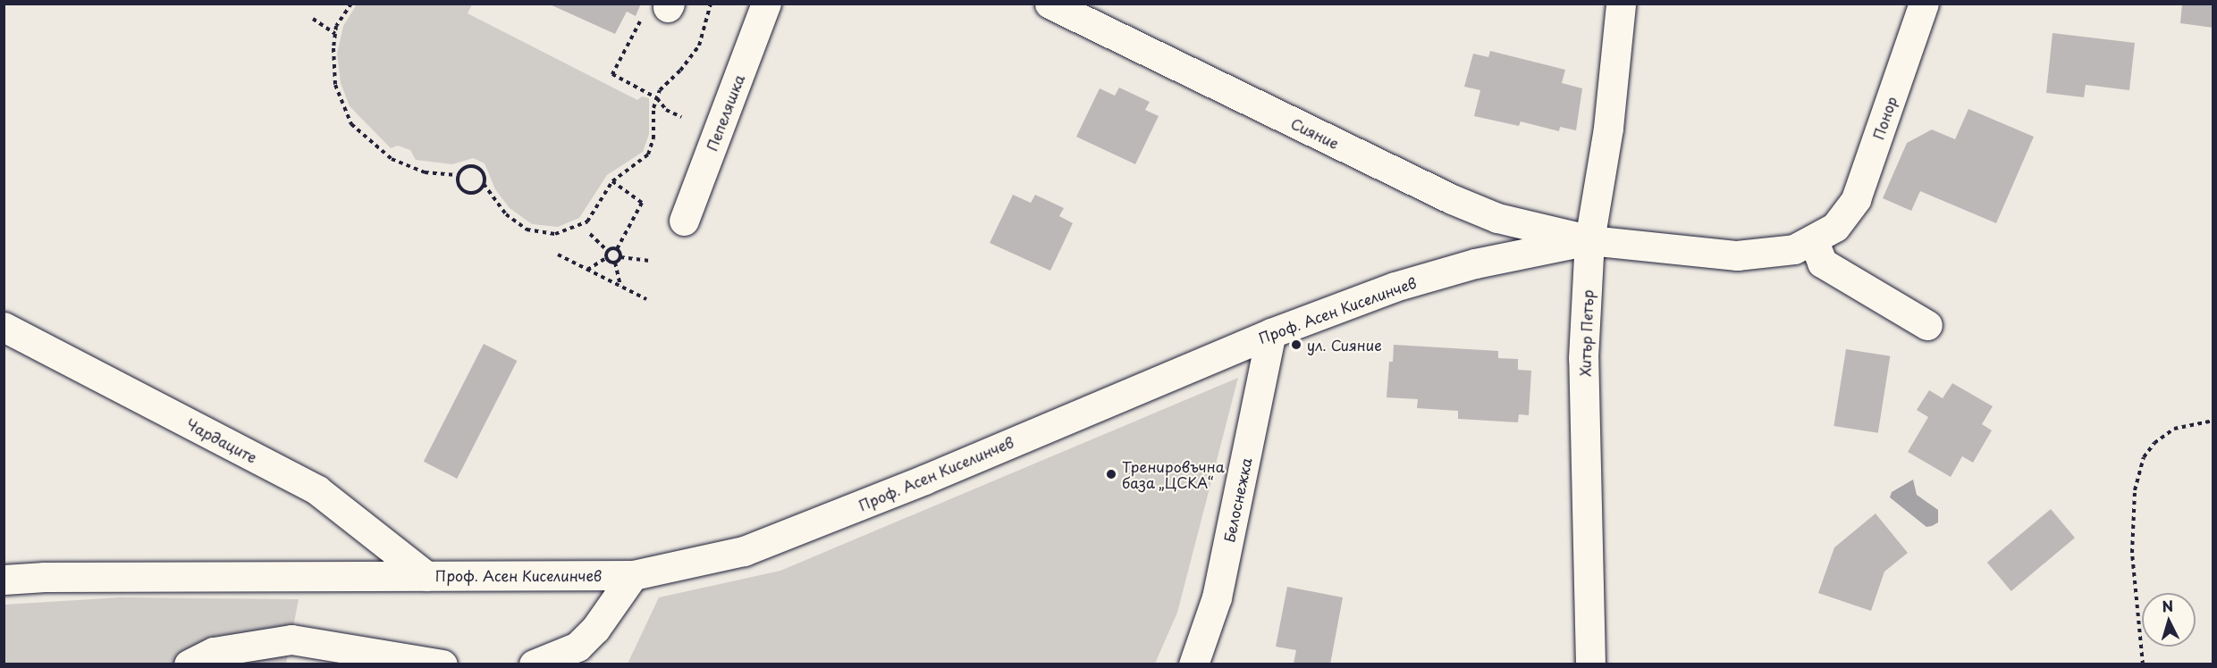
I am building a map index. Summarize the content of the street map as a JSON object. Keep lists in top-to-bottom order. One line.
{"streets":{"street":["Пепеляшка","Понор","Сияние","Проф. Асен Киселинчев","Хитър Петър","Чардаците","Белоснежка"]},"crossings":[["Понор","Проф. Асен Киселинчев"],["Сияние","Проф. Асен Киселинчев"],["Сияние","Хитър Петър"],["Проф. Асен Киселинчев","Хитър Петър"],["Проф. Асен Киселинчев","Чардаците"],["Проф. Асен Киселинчев","Белоснежка"]],"places":["ул. Сияние","Тренировъчна база „ЦСКА“"],"north":"top"}
